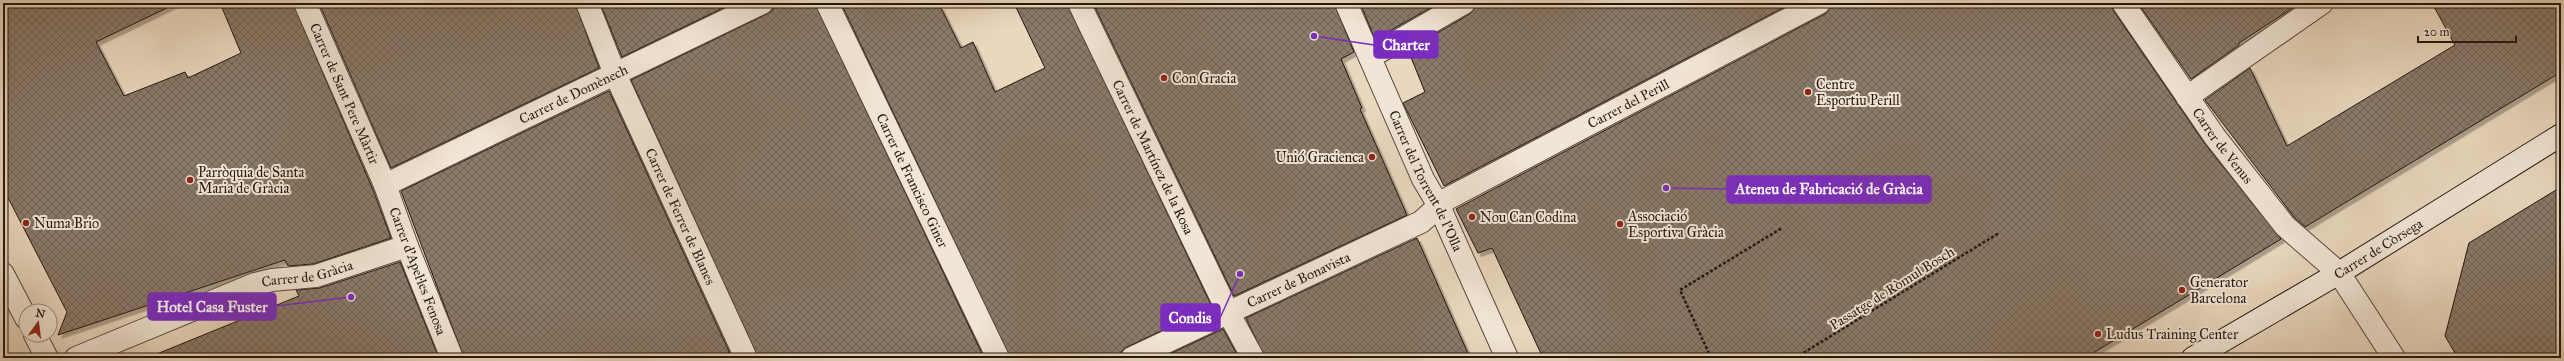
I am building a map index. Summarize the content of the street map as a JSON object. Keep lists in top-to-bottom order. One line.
{"streets":{"street":["Carrer de Sant Pere Màrtir","Carrer de Domènech","Carrer del Perill","Carrer de Venus","Carrer de Martínez de la Rosa","Carrer de Francisco Giner","Carrer del Torrent de l'Olla","Carrer de Ferrer de Blanes","Carrer de Còrsega","Carrer d'Apel·les Fenosa","Carrer de Gràcia","Carrer de Bonavista"],"path":["Passatge de Ròmul Bosch"]},"crossings":[["Carrer de Sant Pere Màrtir","Carrer de Domènech"],["Carrer de Sant Pere Màrtir","Carrer d'Apel·les Fenosa"],["Carrer de Domènech","Carrer de Ferrer de Blanes"],["Carrer de Domènech","Carrer d'Apel·les Fenosa"],["Carrer del Perill","Carrer del Torrent de l'Olla"],["Carrer del Perill","Carrer de Bonavista"],["Carrer de Venus","Carrer de Còrsega"],["Carrer de Martínez de la Rosa","Carrer de Bonavista"],["Carrer del Torrent de l'Olla","Carrer de Bonavista"],["Carrer d'Apel·les Fenosa","Carrer de Gràcia"]],"places":["Charter","Con Gracia","Centre Esportiu Perill","Unió Gracienca","Parròquia de Santa Maria de Gràcia","Ateneu de Fabricació de Gràcia","Nou Can Codina","Numa Brio","Associació Esportiva Gràcia","Condis","Generator Barcelona","Hotel Casa Fuster","Ludus Training Center"],"scale_bar":"20 m","north":"top"}
